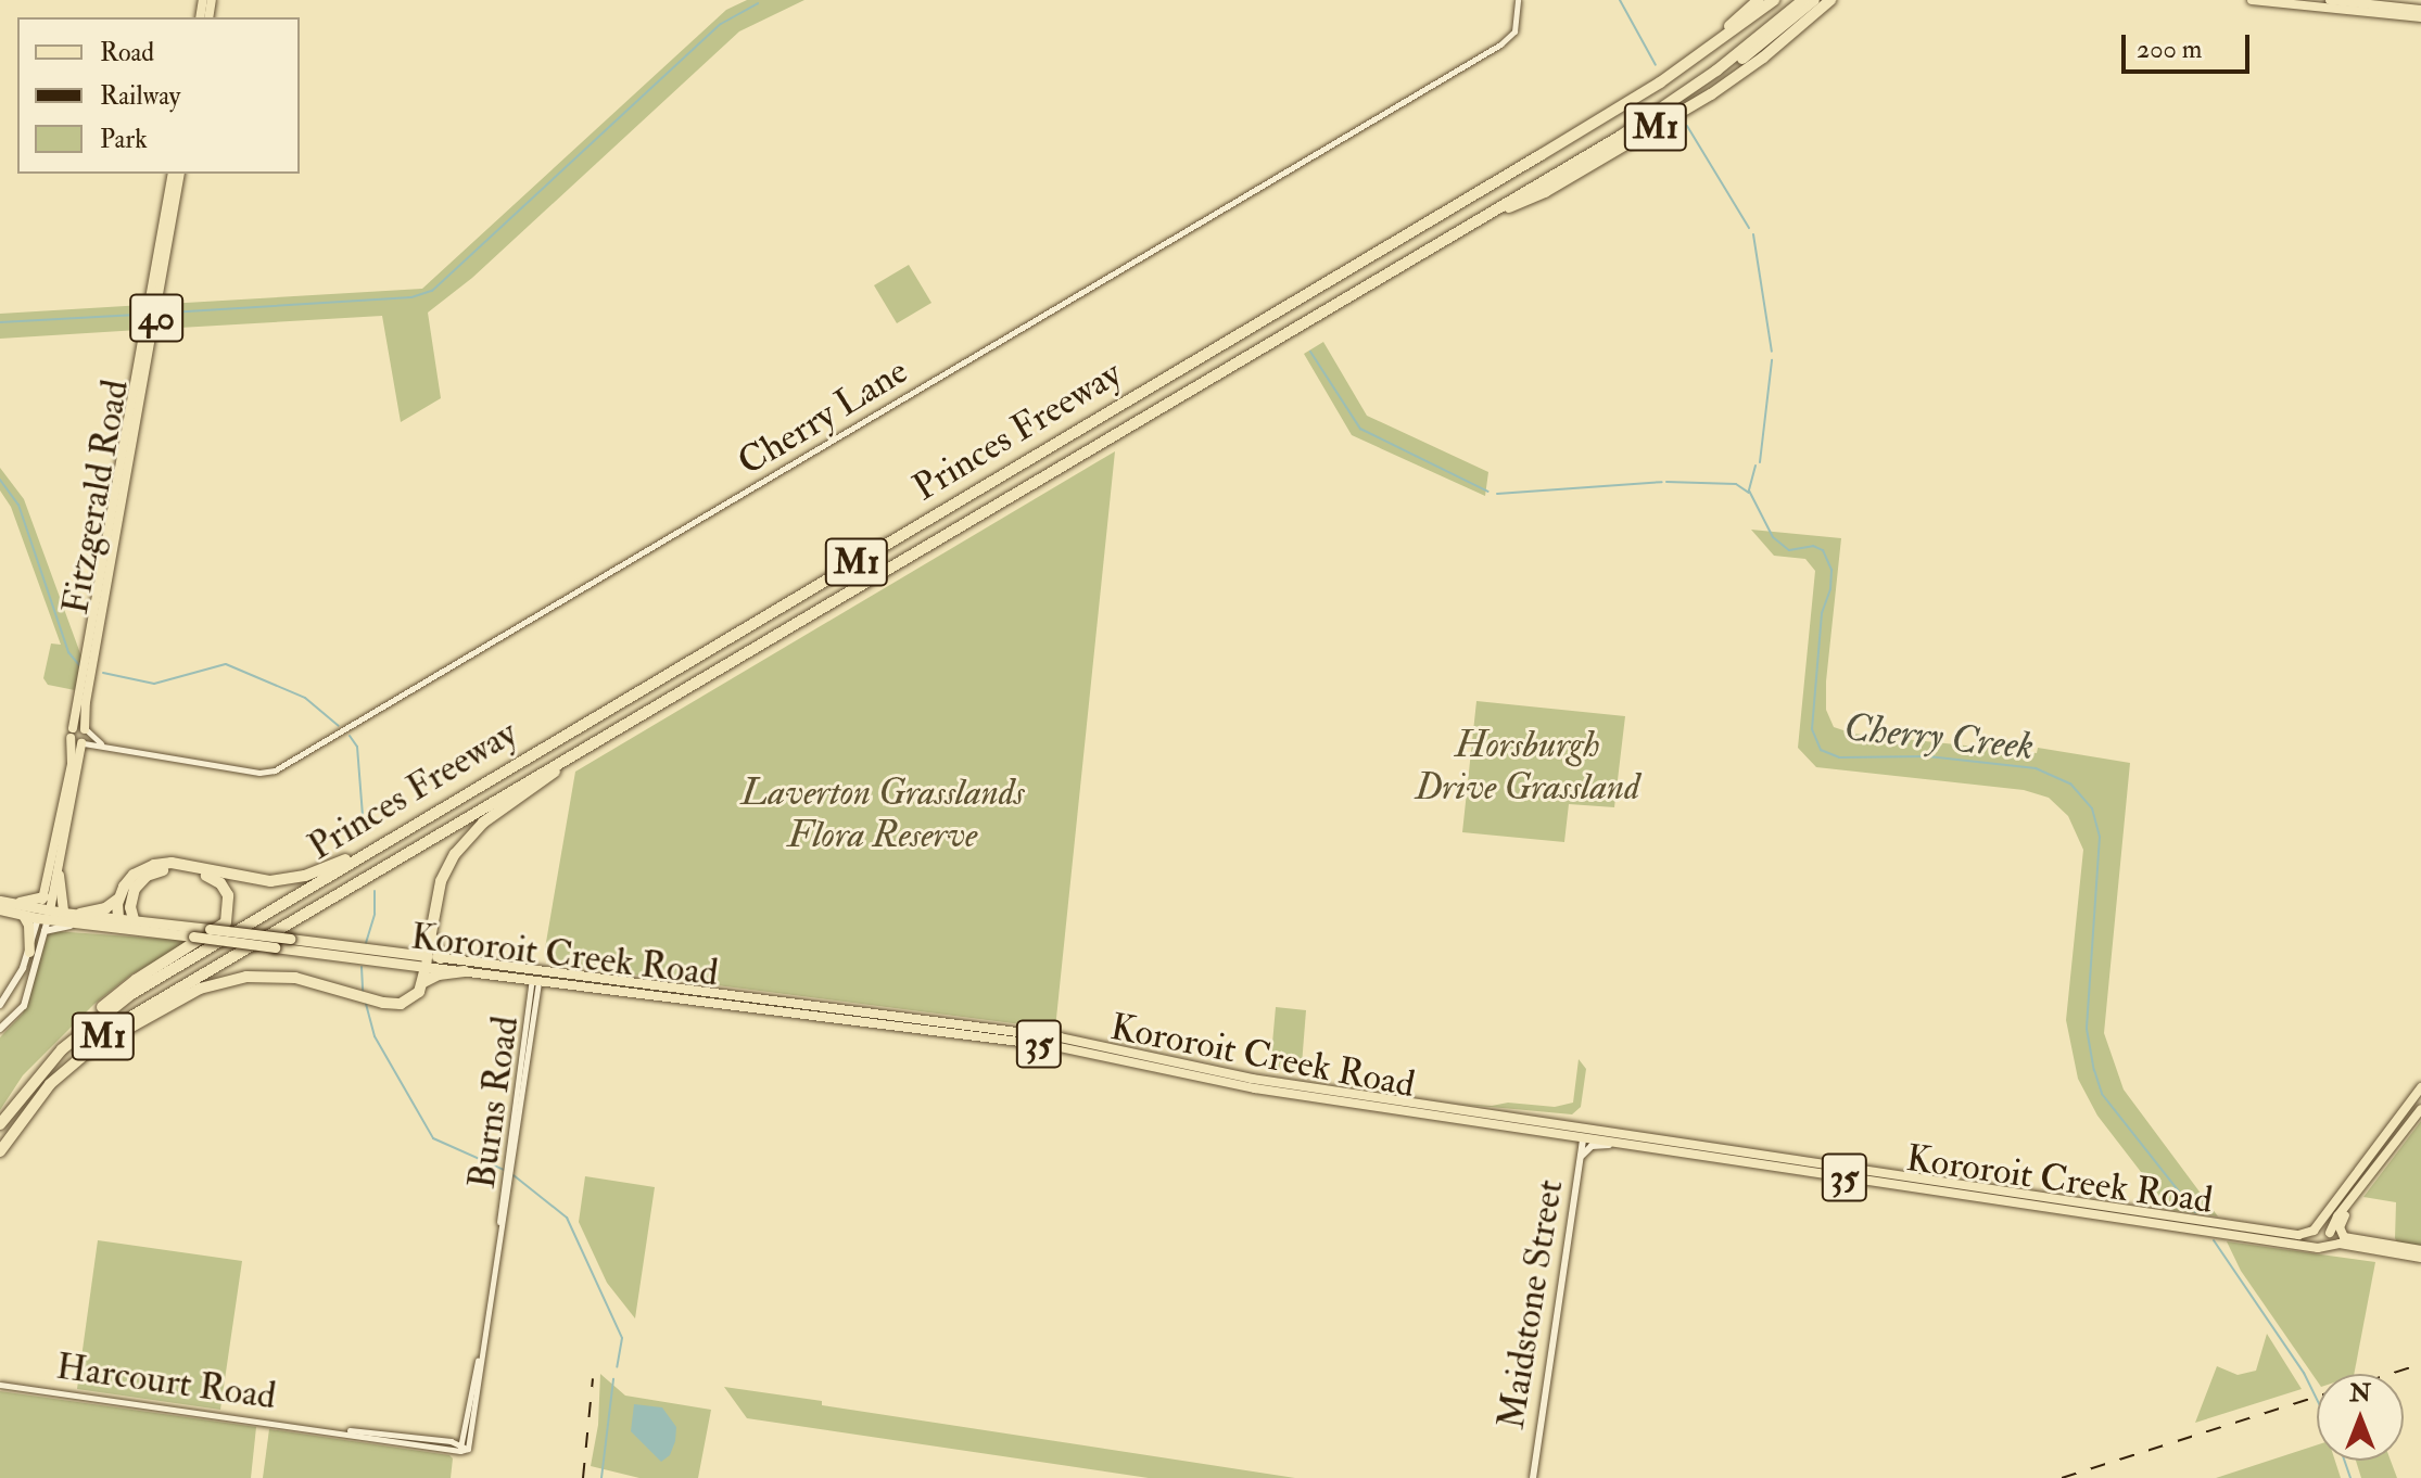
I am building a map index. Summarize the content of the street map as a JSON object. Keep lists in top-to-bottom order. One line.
{"streets":{"highway":["M1","Princes Freeway","Kororoit Creek Road","35"],"main road":["40","Fitzgerald Road","Maidstone Street"],"street":["Cherry Lane","Burns Road","Harcourt Road"]},"crossings":[["40","Cherry Lane"],["40","Fitzgerald Road"],["Cherry Lane","Fitzgerald Road"],["Fitzgerald Road","Kororoit Creek Road"],["Kororoit Creek Road","35"],["Kororoit Creek Road","Burns Road"],["Kororoit Creek Road","Maidstone Street"],["Burns Road","Harcourt Road"]],"water":["Cherry Creek"],"parks":["Horsburgh Drive Grassland","Laverton Grasslands Flora Reserve"],"legend":["Road","Railway","Park"],"scale_bar":"200 m","north":"top"}
